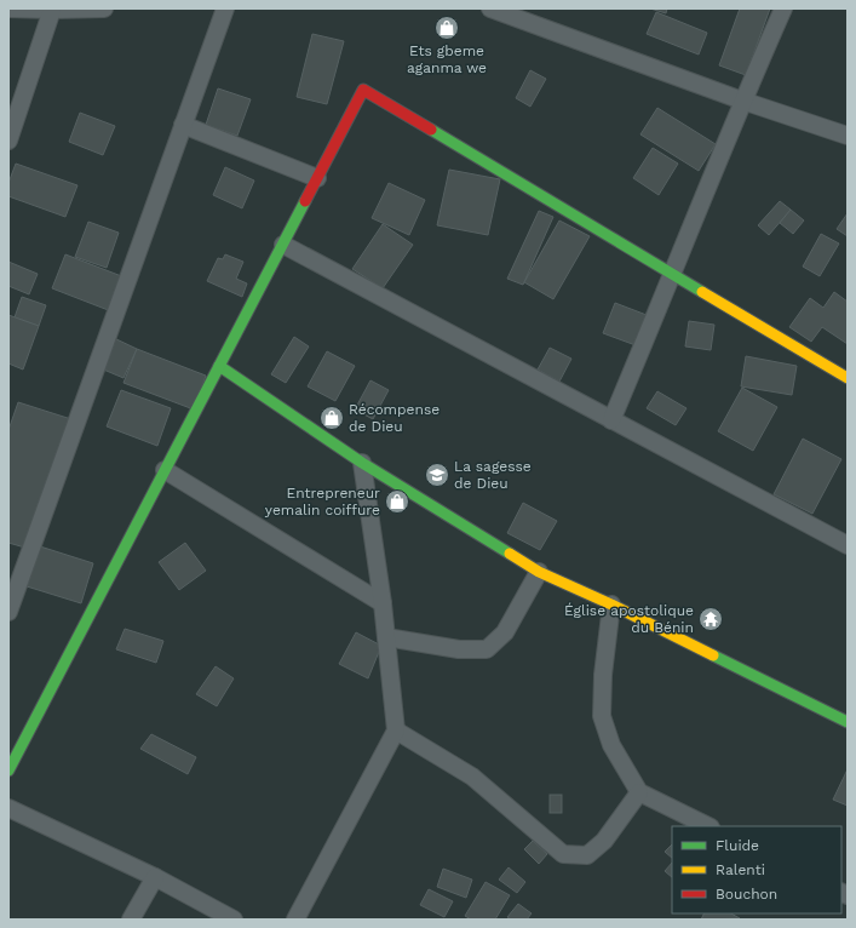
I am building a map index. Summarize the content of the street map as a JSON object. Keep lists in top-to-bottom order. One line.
{"places":{"shop":["Ets gbeme aganma we","Récompense de Dieu","Entrepreneur yemalin coiffure"],"school or university":["La sagesse de Dieu"],"temple":["Église apostolique du Bénin"]},"legend":["Fluide","Ralenti","Bouchon"]}
